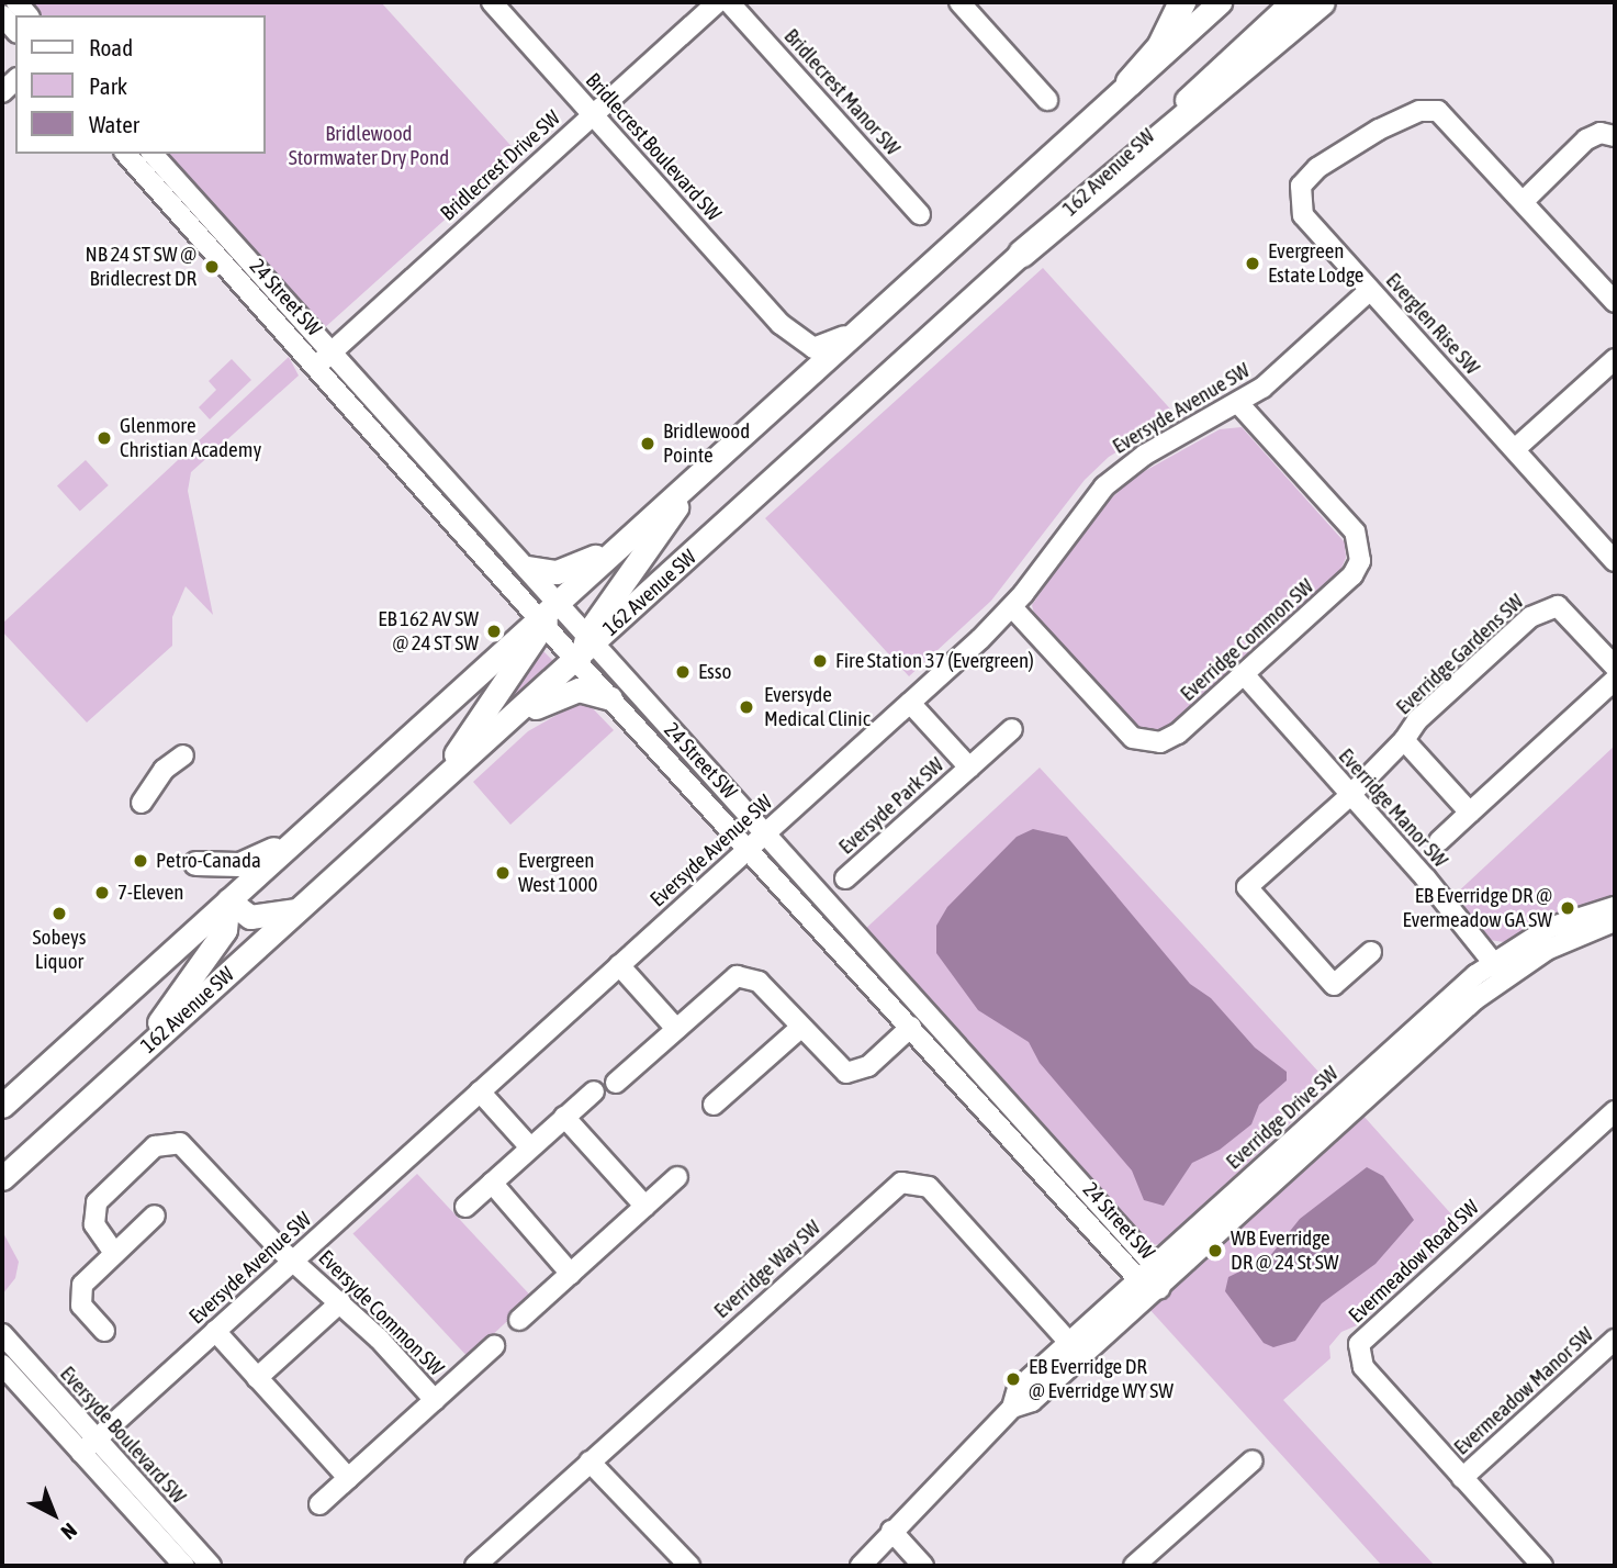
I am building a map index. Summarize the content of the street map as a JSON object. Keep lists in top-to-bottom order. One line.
{"streets":{"main road":["162 Avenue SW"],"street":["Bridlecrest Manor SW","Bridlecrest Boulevard SW","Bridlecrest Drive SW","24 Street SW","Everglen Rise SW","Eversyde Avenue SW","Everridge Common SW","Everridge Gardens SW","Eversyde Park SW","Everridge Manor SW","Everridge Drive SW","Evermeadow Road SW","Everridge Way SW","Eversyde Common SW","Evermeadow Manor SW","Eversyde Boulevard SW"]},"crossings":[["Bridlecrest Boulevard SW","Bridlecrest Drive SW"],["Bridlecrest Drive SW","24 Street SW"],["162 Avenue SW","24 Street SW"],["24 Street SW","Eversyde Avenue SW"],["24 Street SW","Everridge Drive SW"],["Everglen Rise SW","Eversyde Avenue SW"],["Eversyde Avenue SW","Everridge Common SW"],["Eversyde Avenue SW","Eversyde Park SW"],["Eversyde Avenue SW","Eversyde Common SW"],["Eversyde Avenue SW","Eversyde Boulevard SW"],["Everridge Common SW","Everridge Manor SW"],["Everridge Gardens SW","Everridge Manor SW"],["Everridge Manor SW","Everridge Drive SW"],["Everridge Drive SW","Everridge Way SW"],["Evermeadow Road SW","Evermeadow Manor SW"]],"parks":["Bridlewood Stormwater Dry Pond"],"places":["Evergreen Estate Lodge","NB 24 ST SW @ Bridlecrest DR","Glenmore Christian Academy","Bridlewood Pointe","EB 162 AV SW @ 24 ST SW","Fire Station 37 (Evergreen)","Esso","Eversyde Medical Clinic","Petro-Canada","Evergreen West 1000","7-Eleven","EB Everridge DR @ Evermeadow GA SW","Sobeys Liquor","WB Everridge DR @ 24 St SW","EB Everridge DR @ Everridge WY SW"],"legend":["Road","Park","Water"],"north":"bottom right"}
